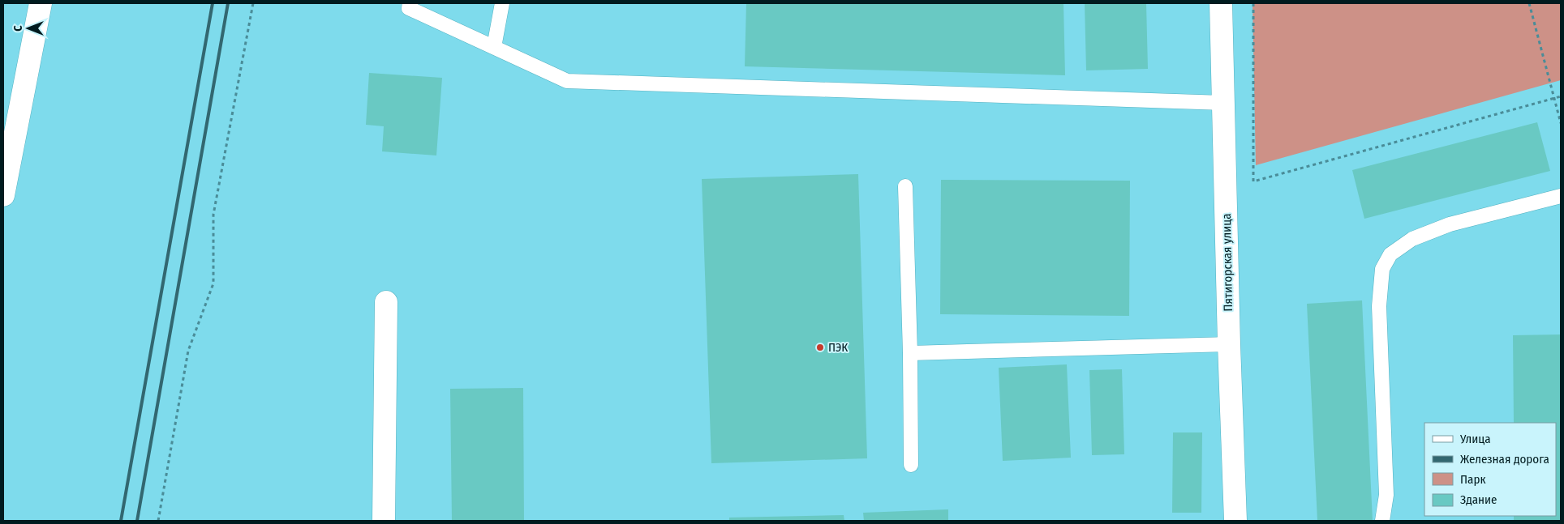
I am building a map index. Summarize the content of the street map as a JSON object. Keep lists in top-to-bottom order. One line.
{"streets":{"main road":["Пятигорская улица"]},"places":["ПЭК"],"legend":["Улица","Железная дорога","Парк","Здание"],"north":"left"}
